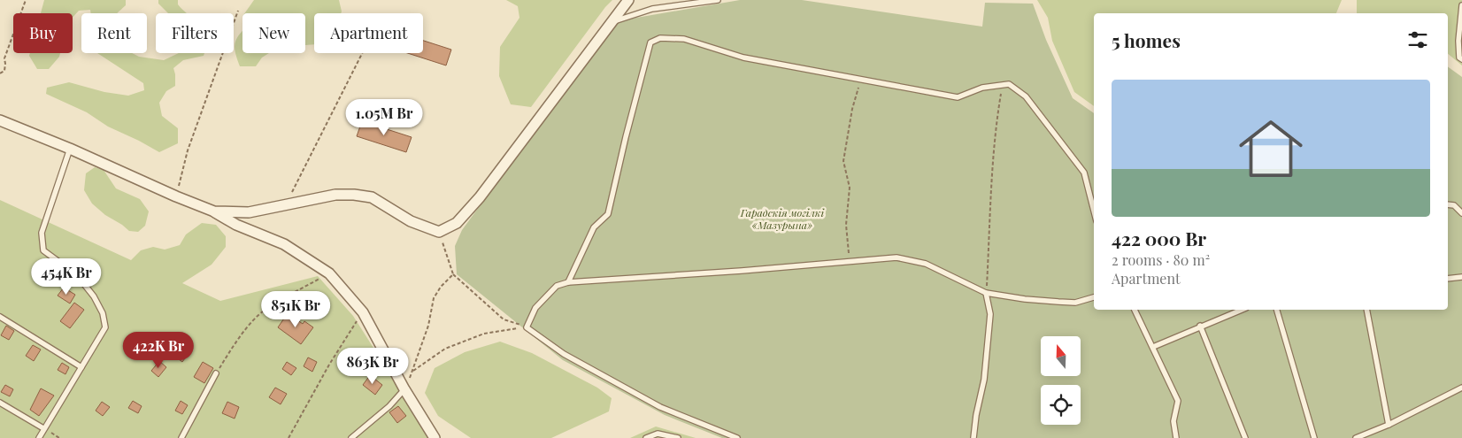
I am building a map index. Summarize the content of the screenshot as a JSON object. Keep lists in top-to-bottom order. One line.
{"parks":["Гарадскія могілкі «Мазурына»"],"north":"top","page":{"chip":["Buy","Rent","Filters","New","Apartment"],"heading":"5 homes","list":[{"name":"422 000 Br","note":"2 rooms · 80 m² · Apartment"}],"price":["1.05M Br","454K Br","851K Br","422K Br","863K Br"]}}
